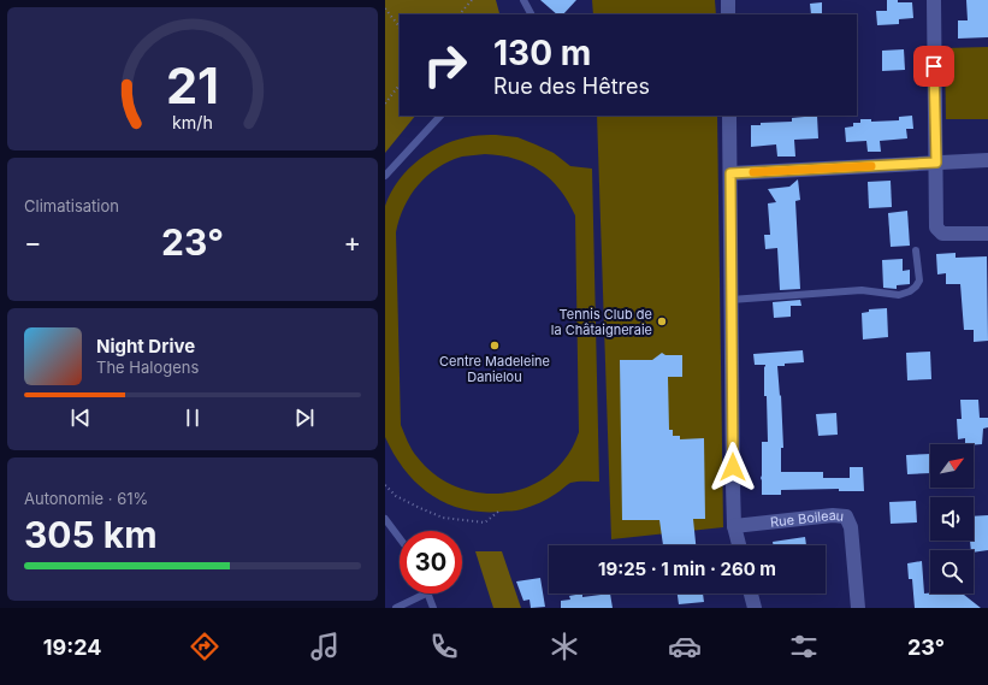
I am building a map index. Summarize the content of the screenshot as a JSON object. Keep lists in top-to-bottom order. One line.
{"streets":{"street":["Rue Boileau"]},"places":["Tennis Club de la Châtaigneraie","Centre Madeleine Danielou"],"north":"top right","page":{"turn":["130 m","Rue des Hêtres"],"tile":["Climatisation",["Autonomie · 61%","305 km"]],"heat":["−","23°","+"],"song":["Night Drive","The Halogens"],"limit":"30","trip":"19:25 · 1 min · 260 m","tabs":["19:24","23°"],"gauge":["21","km/h"]}}
